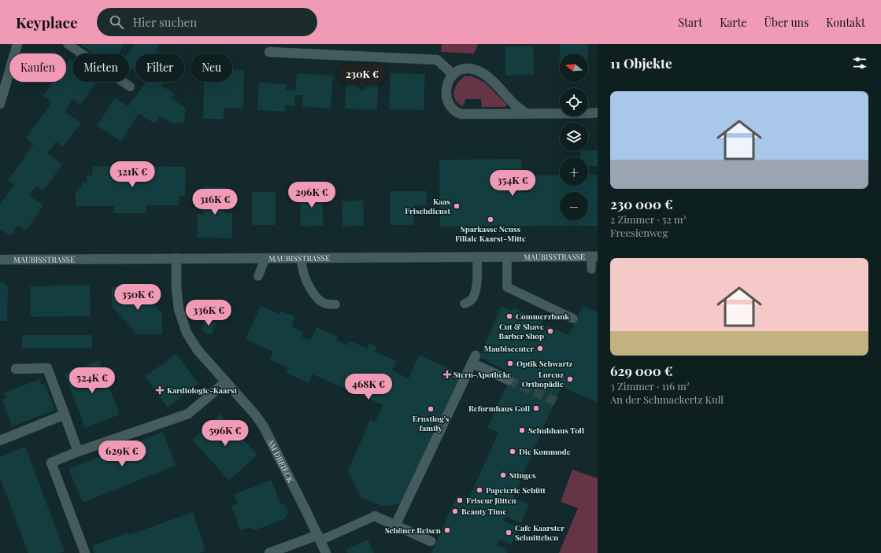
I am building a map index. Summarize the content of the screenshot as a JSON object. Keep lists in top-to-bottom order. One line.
{"streets":{"street":["MAUBISSTRASSE","AM DREIECK"]},"crossings":[["MAUBISSTRASSE","AM DREIECK"]],"places":{"other":["Kaas Frischdienst","Sparkasse Neuss Filiale Kaarst-Mitte","Commerzbank","Cut & Shave Barber Shop","Maubiscenter","Optik Schwartz","Lorenz Orthopädie","Reformhaus Goll","Ernsting's family","Schuhhaus Toll","Die Kommode","Stinges","Papeterie Schütt","Friseur Jütten","Beauty Time","Schöner Reisen","Cafe Kaarster Schnittchen"],"health":["Stern-Apotheke","Kardiologie-Kaarst"]},"north":"left","page":{"header":"Keyplace","search":"Hier suchen","nav":["Start","Karte","Über uns","Kontakt"],"heading":"11 Objekte","map_buttons":["+","−"],"chip":["Kaufen","Mieten","Filter","Neu"],"price":["230K €","321K €","354K €","296K €","316K €","350K €","336K €","524K €","468K €","596K €","629K €"],"list":[{"name":"230 000 €","note":"2 Zimmer · 52 m² · Freesienweg"},{"name":"629 000 €","note":"3 Zimmer · 116 m² · An der Schmackertz Kull"}]}}
